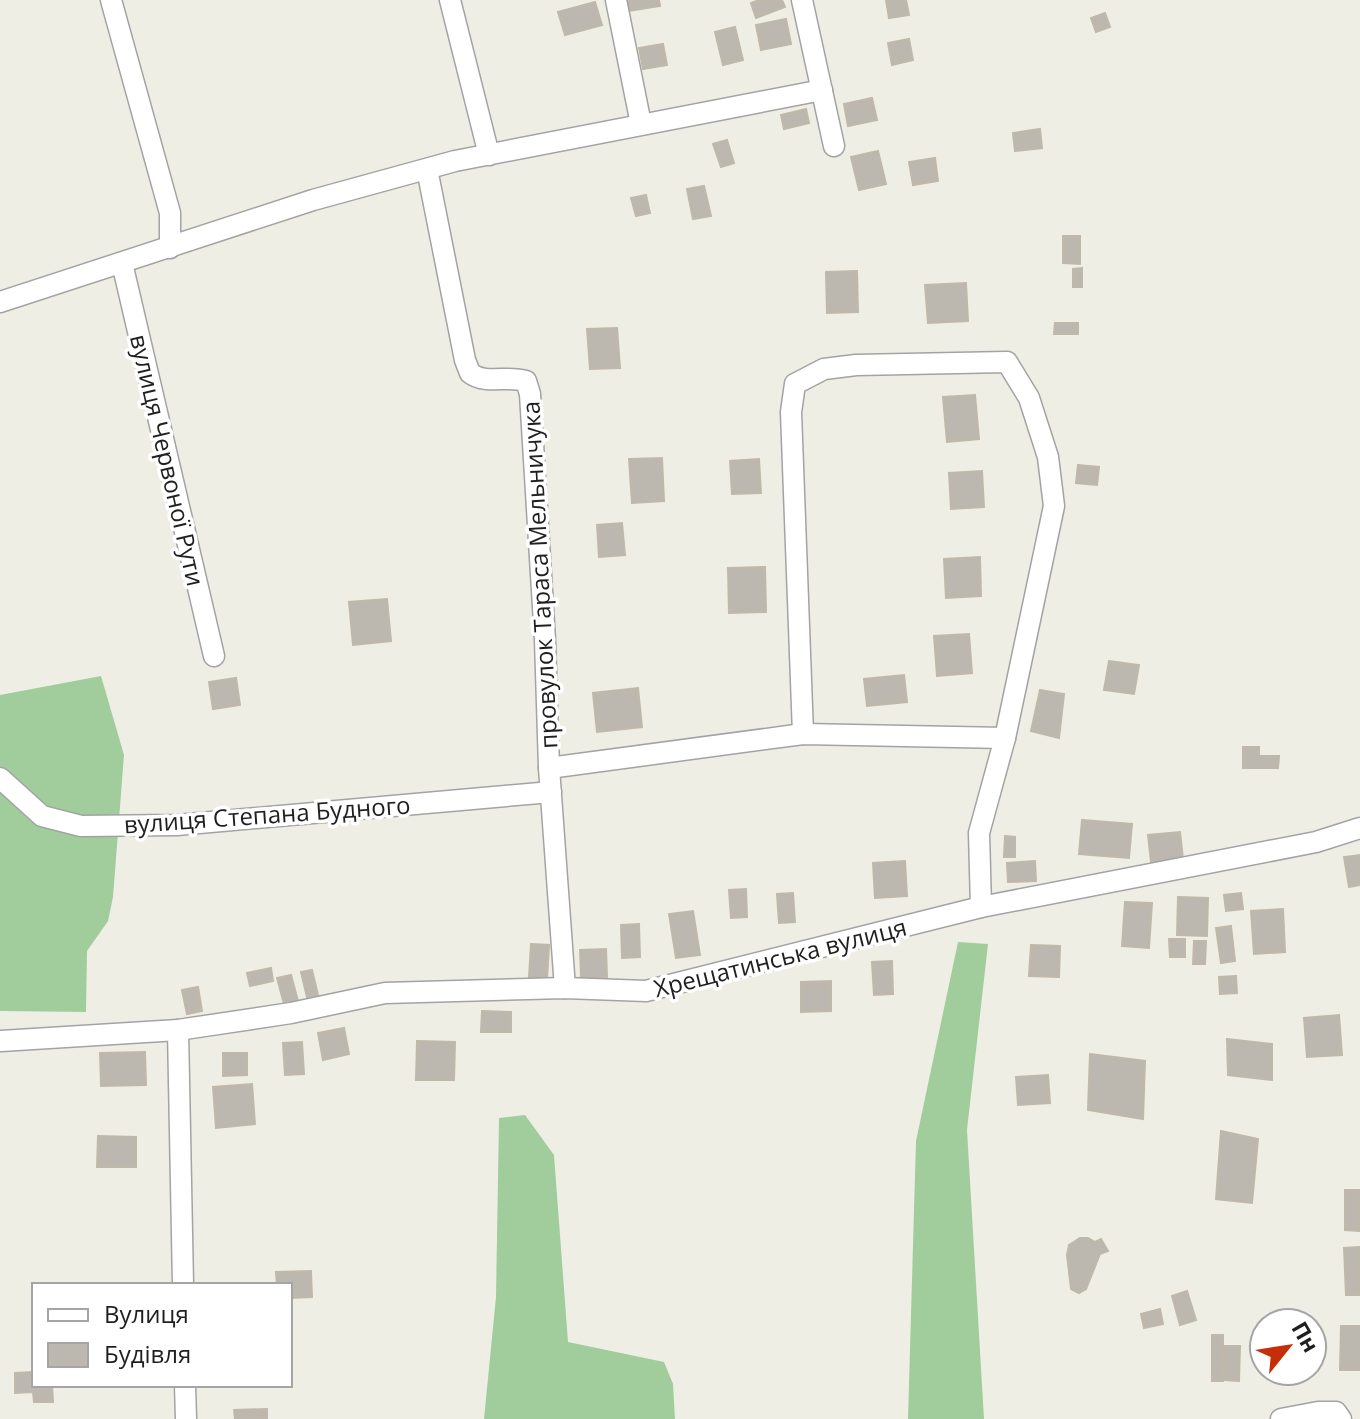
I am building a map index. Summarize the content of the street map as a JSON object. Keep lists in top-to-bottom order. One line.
{"streets":{"street":["вулиця Червоної Рути","провулок Тараса Мельничука","вулиця Степана Будного","Хрещатинська вулиця"]},"crossings":[["провулок Тараса Мельничука","вулиця Степана Будного"],["провулок Тараса Мельничука","Хрещатинська вулиця"]],"legend":["Вулиця","Будівля"],"north":"top right"}
